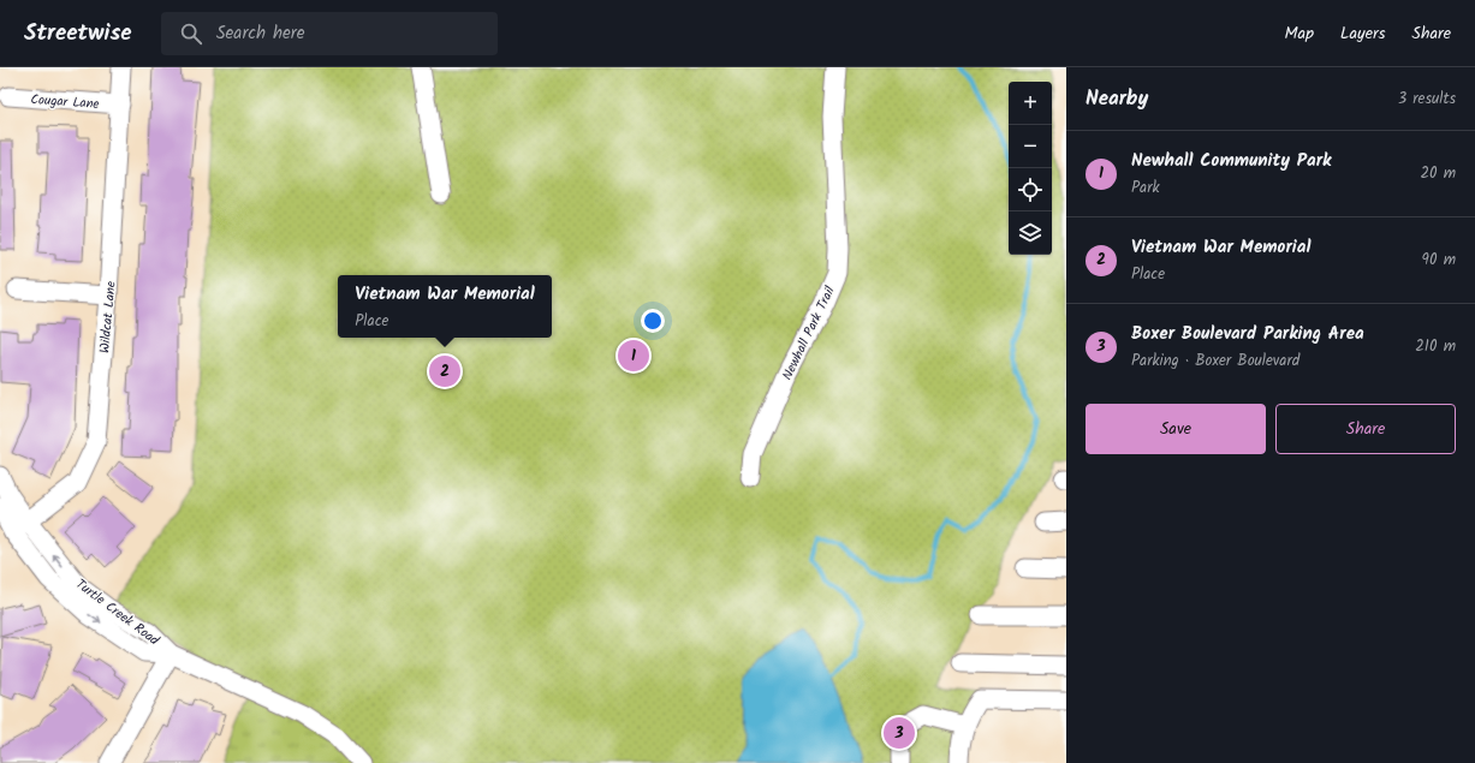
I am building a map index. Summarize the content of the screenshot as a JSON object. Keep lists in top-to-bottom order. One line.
{"streets":{"street":["Cougar Lane","Wildcat Lane","Newhall Park Trail","Turtle Creek Road"]},"crossings":[["Cougar Lane","Wildcat Lane"],["Wildcat Lane","Turtle Creek Road"]],"page":{"header":"Streetwise","search":"Search here","nav":["Map","Layers","Share"],"heading":["Nearby","3 results"],"map_buttons":["+","−"],"list":[{"mark":"1","name":"Newhall Community Park","note":"Park","value":"20 m"},{"mark":"2","name":"Vietnam War Memorial","note":"Place","value":"90 m"},{"mark":"3","name":"Boxer Boulevard Parking Area","note":"Parking · Boxer Boulevard","value":"210 m"}],"popup":["Vietnam War Memorial","Place"],"pins":["1","2","3"],"buttons":["Save","Share"]}}
